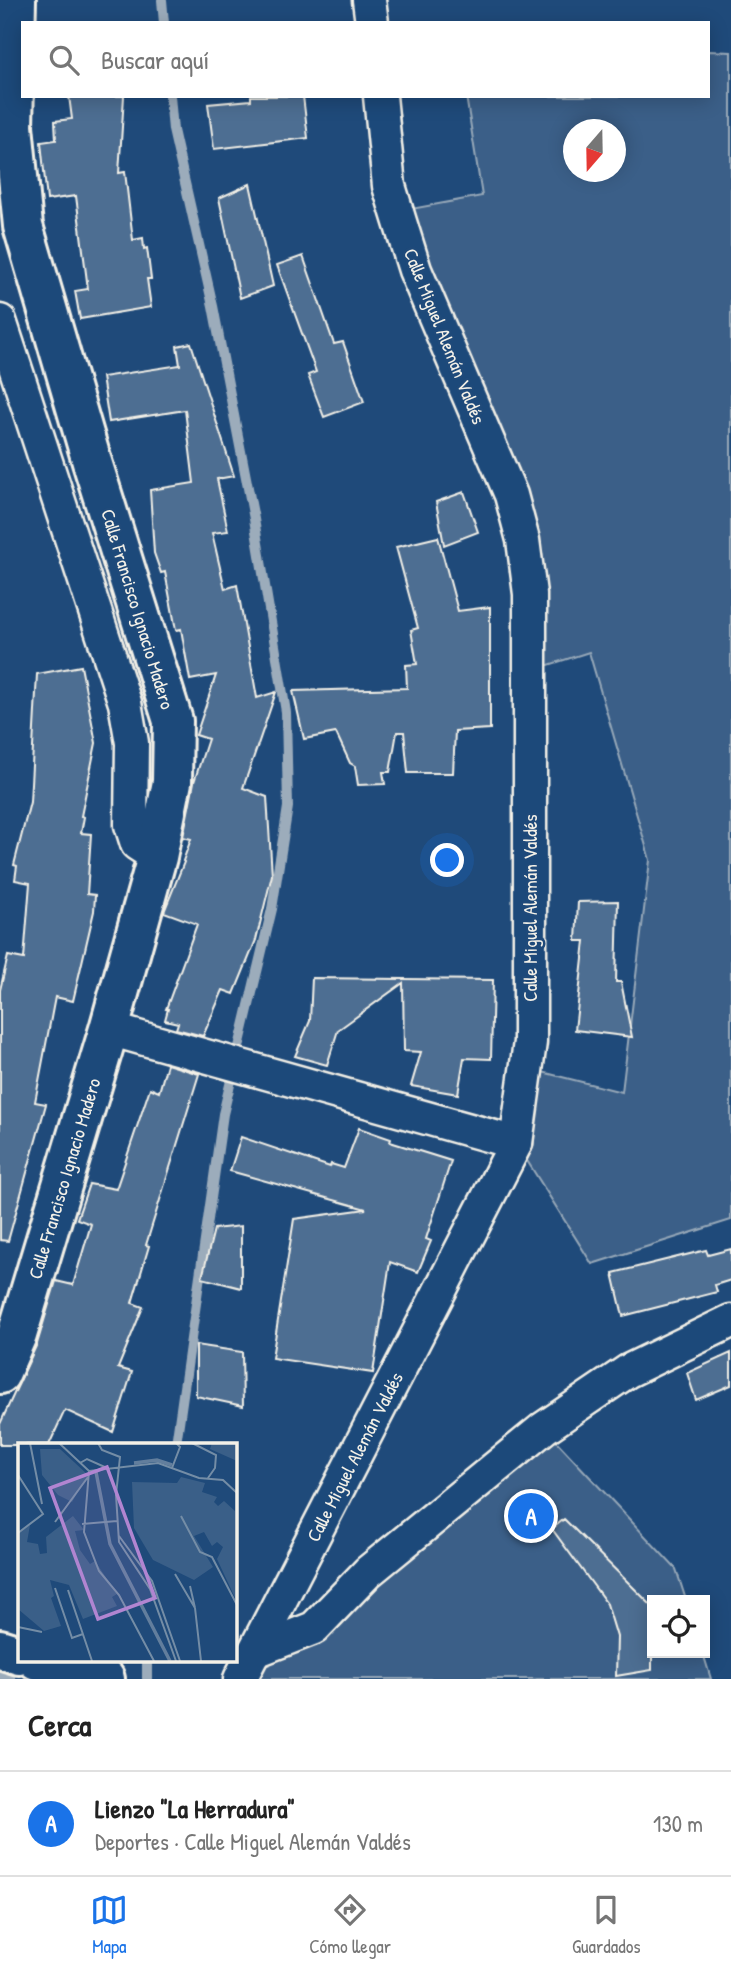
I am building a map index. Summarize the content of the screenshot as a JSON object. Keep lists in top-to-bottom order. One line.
{"streets":{"main road":["Calle Francisco Ignacio Madero"],"street":["Calle Miguel Alemán Valdés"]},"north":"bottom","page":{"search":"Buscar aquí","pins":"A","heading":"Cerca","list":[{"mark":"A","name":"Lienzo \"La Herradura\"","note":"Deportes · Calle Miguel Alemán Valdés","value":"130 m"}],"nav":["Mapa","Cómo llegar","Guardados"]}}
